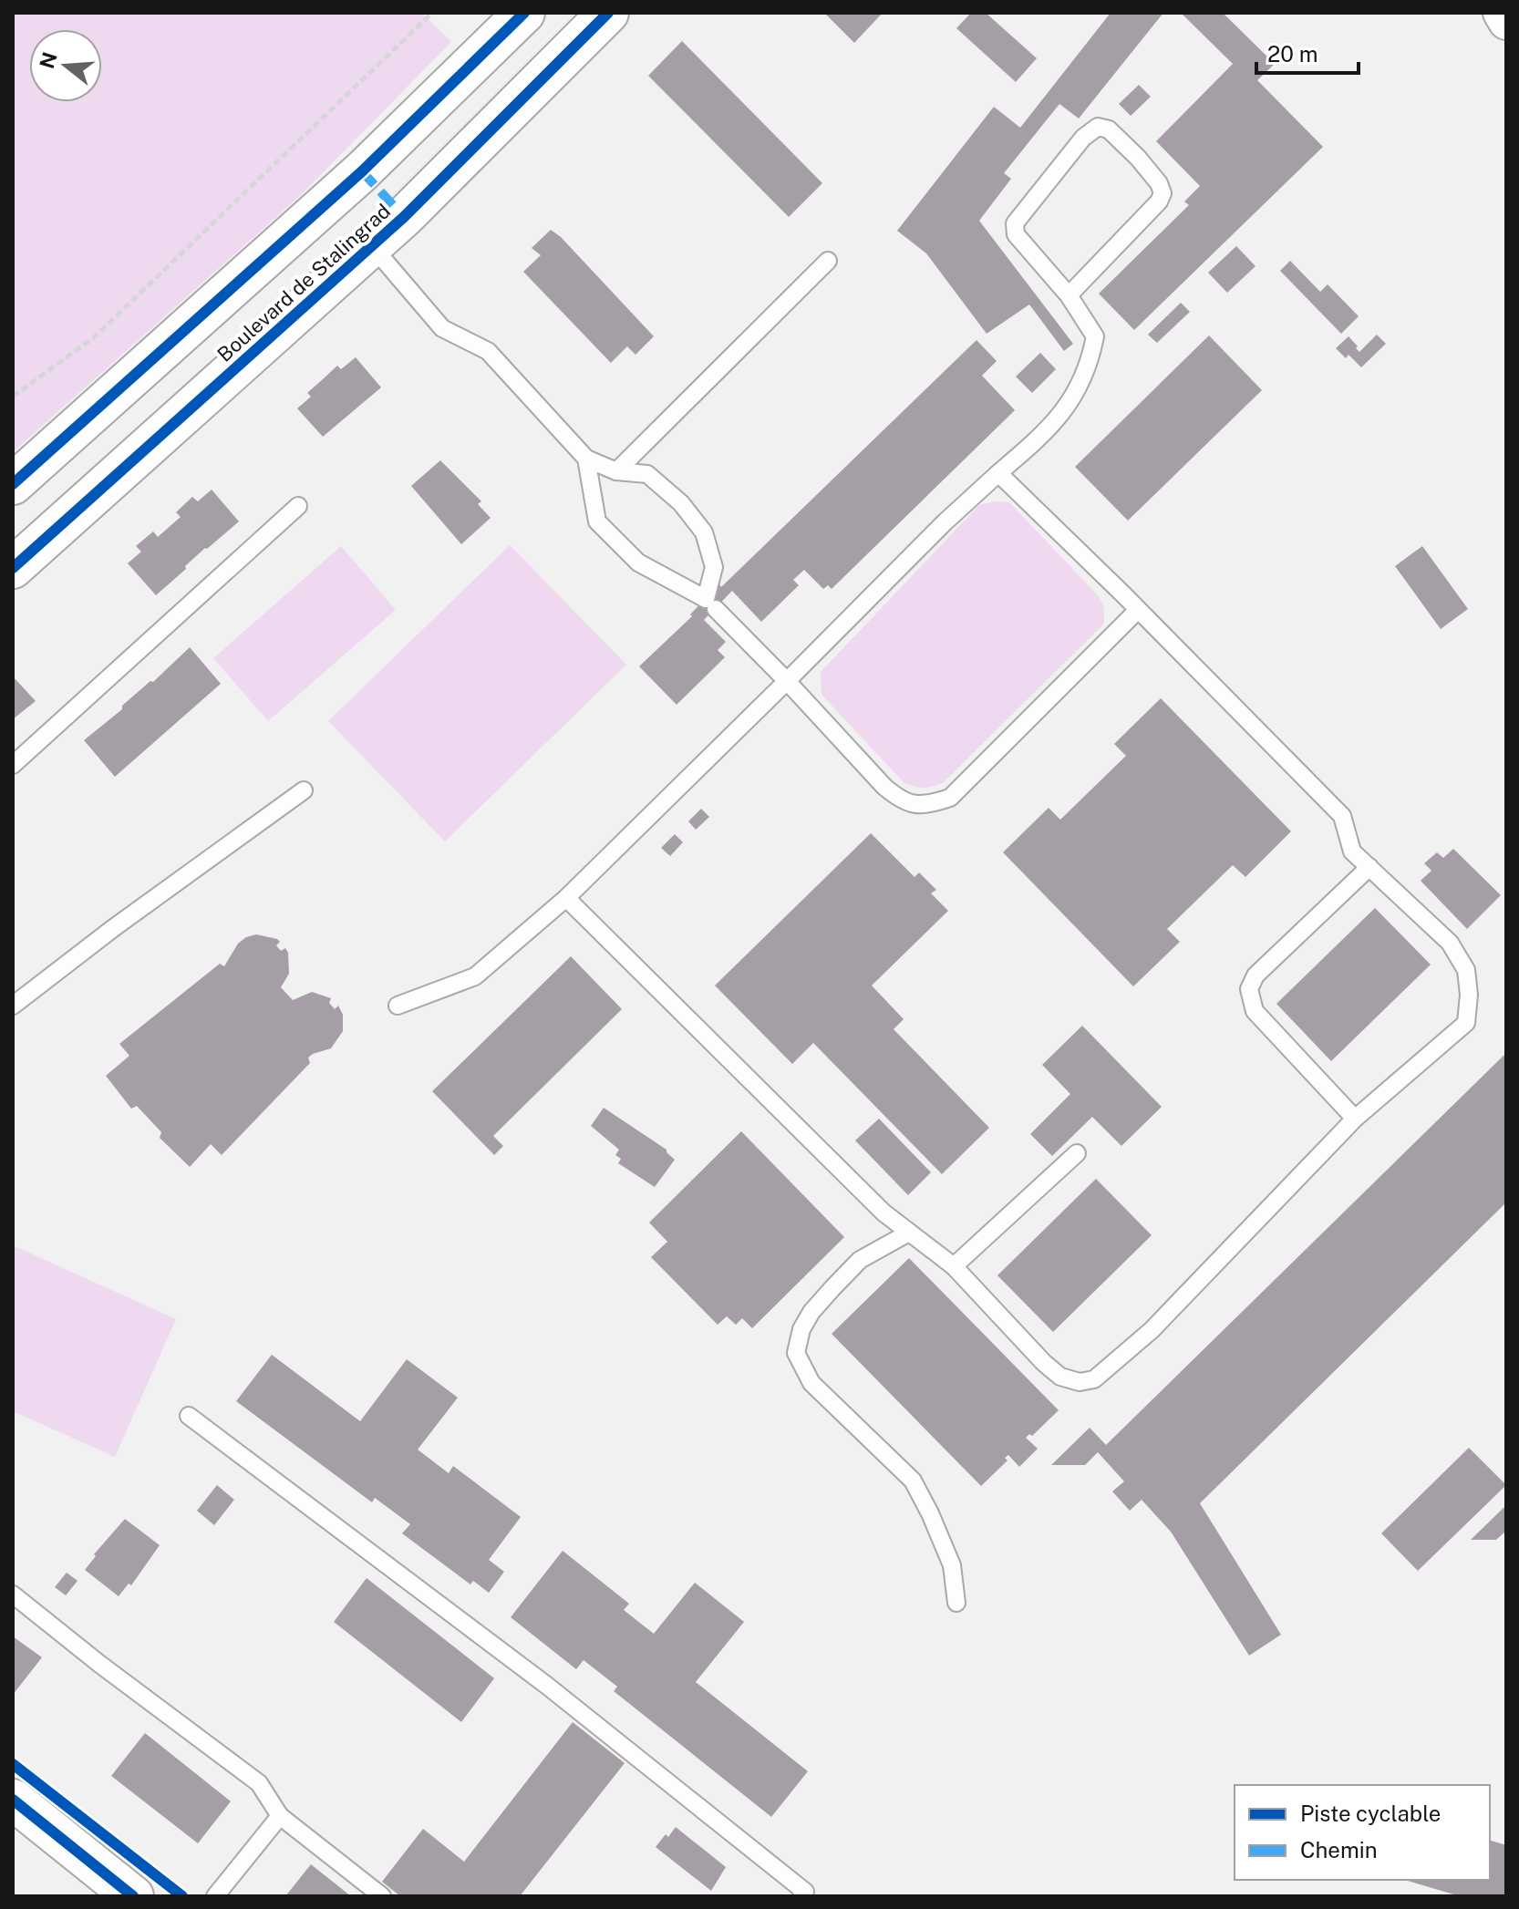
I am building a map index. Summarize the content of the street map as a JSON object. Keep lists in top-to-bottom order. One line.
{"streets":{"main road":["Boulevard de Stalingrad"]},"legend":["Piste cyclable","Chemin"],"scale_bar":"20 m","north":"left"}
